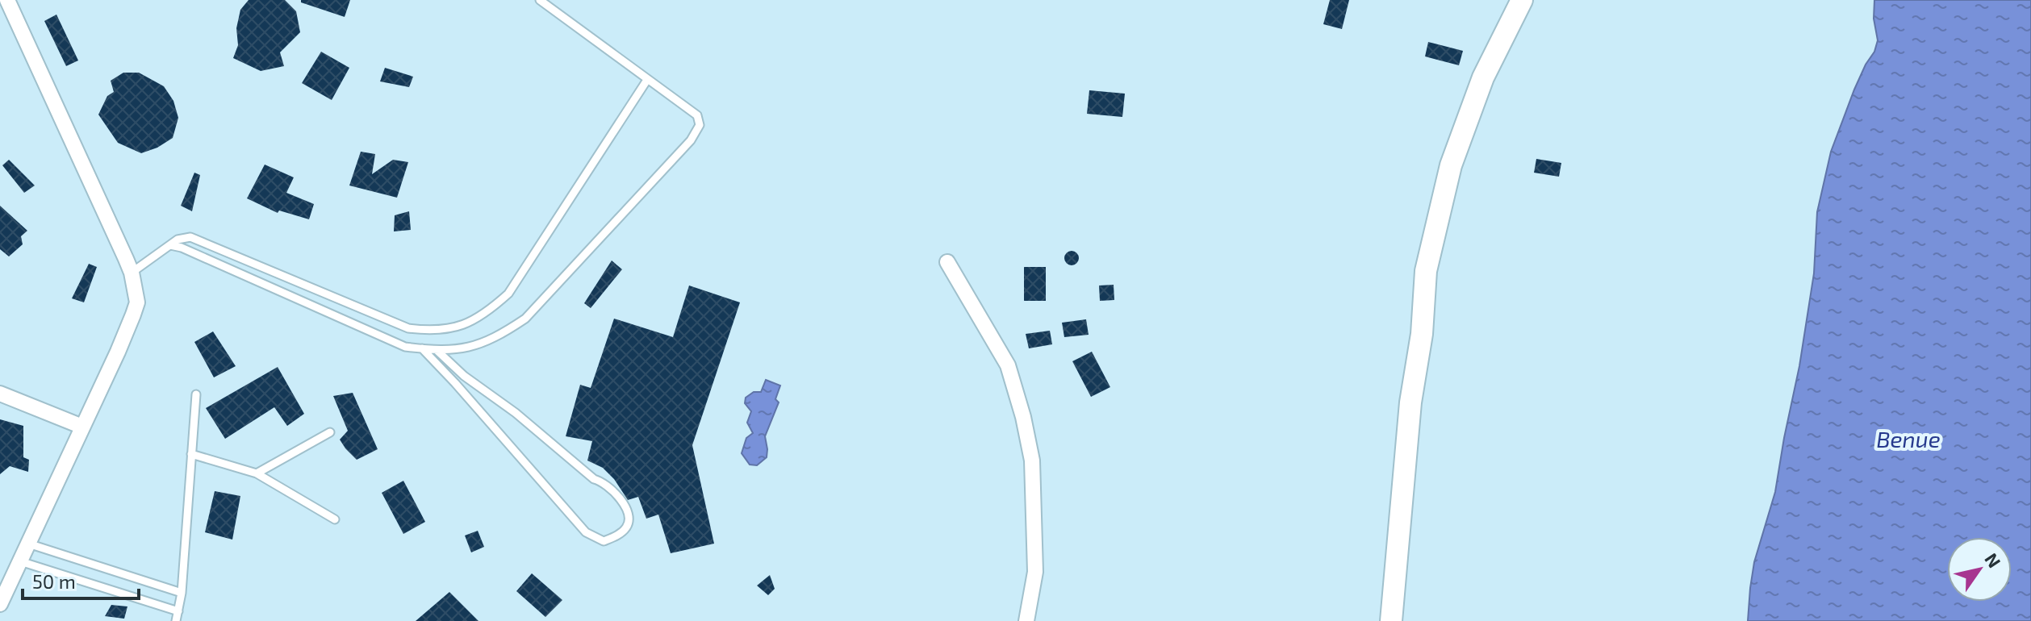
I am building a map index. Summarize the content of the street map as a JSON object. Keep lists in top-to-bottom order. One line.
{"water":["Benue"],"scale_bar":"50 m","north":"top right"}
